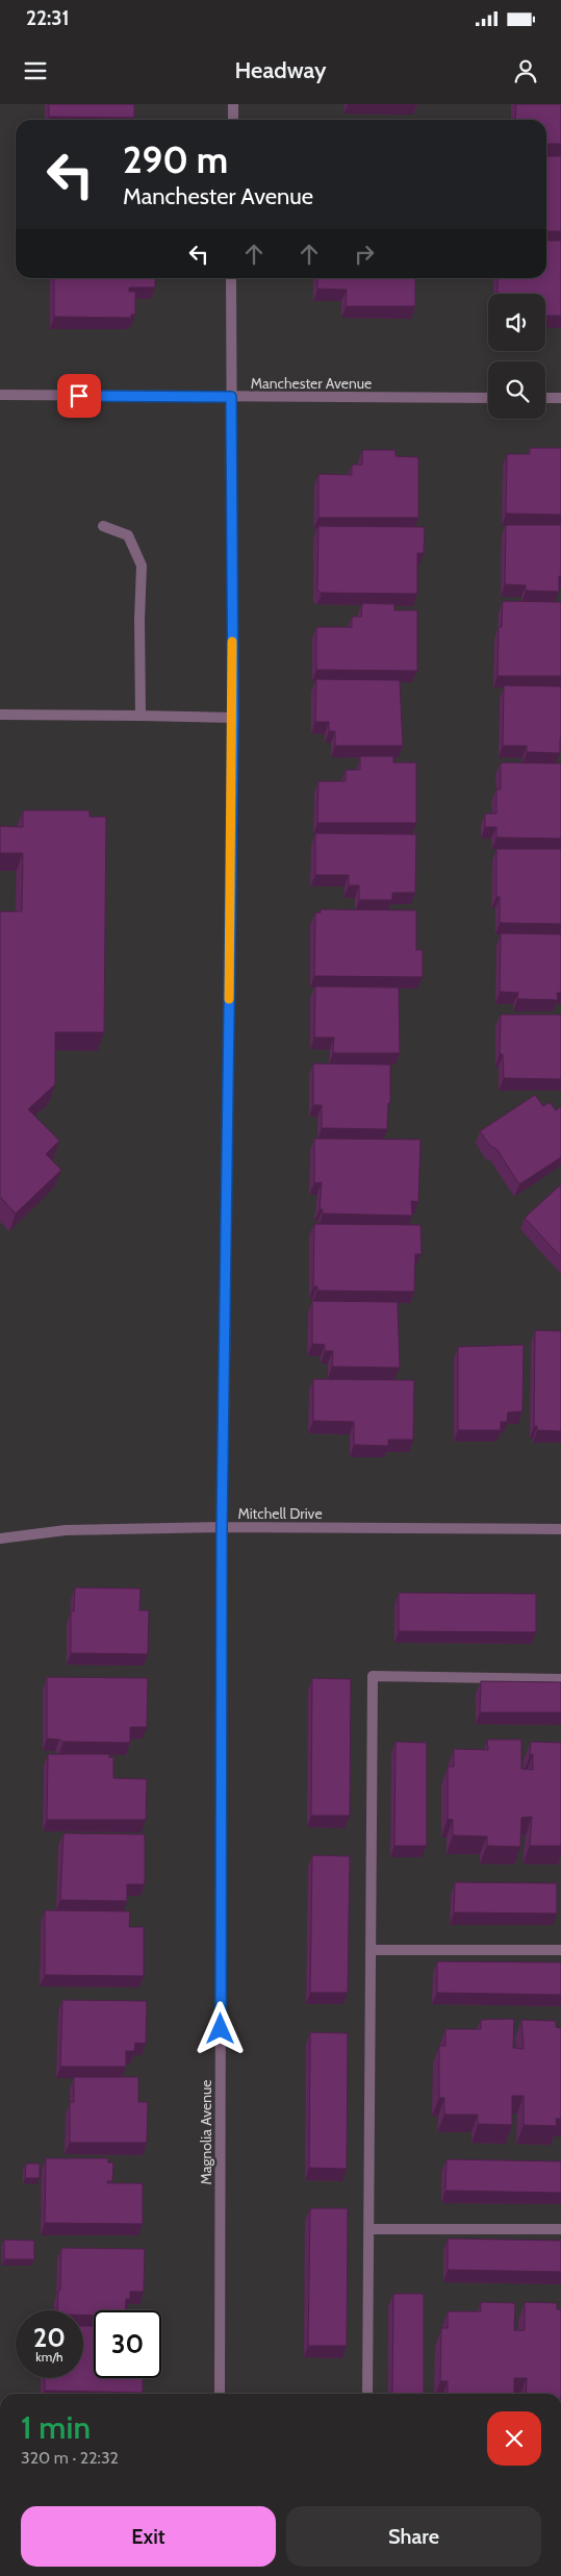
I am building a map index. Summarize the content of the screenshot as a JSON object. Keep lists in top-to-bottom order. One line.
{"streets":{"street":["Manchester Avenue","Mitchell Drive","Magnolia Avenue"]},"crossings":[["Manchester Avenue","Magnolia Avenue"],["Mitchell Drive","Magnolia Avenue"]],"page":{"status":"22:31","header":"Headway","turn":["290 m","Manchester Avenue"],"speed":"20 km/h","limit":"30","heading":["1 min","320 m · 22:32"],"buttons":["Exit","Share"]}}
